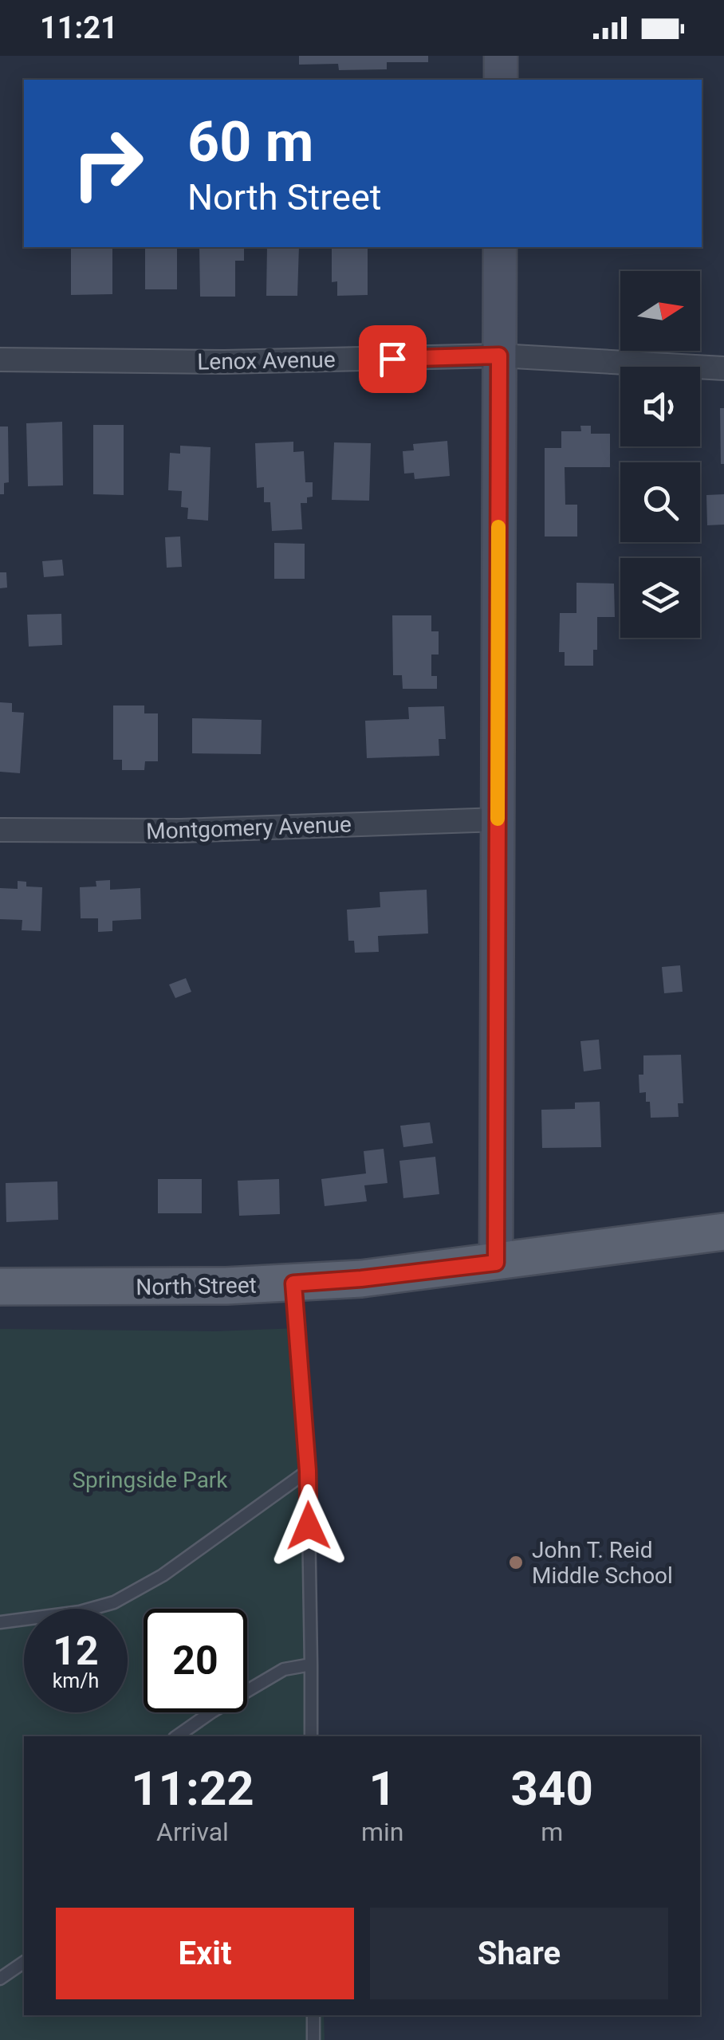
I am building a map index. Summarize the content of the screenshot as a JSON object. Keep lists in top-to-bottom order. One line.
{"streets":{"main road":["North Street"],"street":["Lenox Avenue","Montgomery Avenue"]},"parks":["Springside Park"],"places":["John T. Reid Middle School"],"north":"right","page":{"status":"11:21","turn":["60 m","North Street"],"speed":"12 km/h","limit":"20","eta":["11:22","Arrival","1","min","340","m"],"buttons":["Exit","Share"]}}
